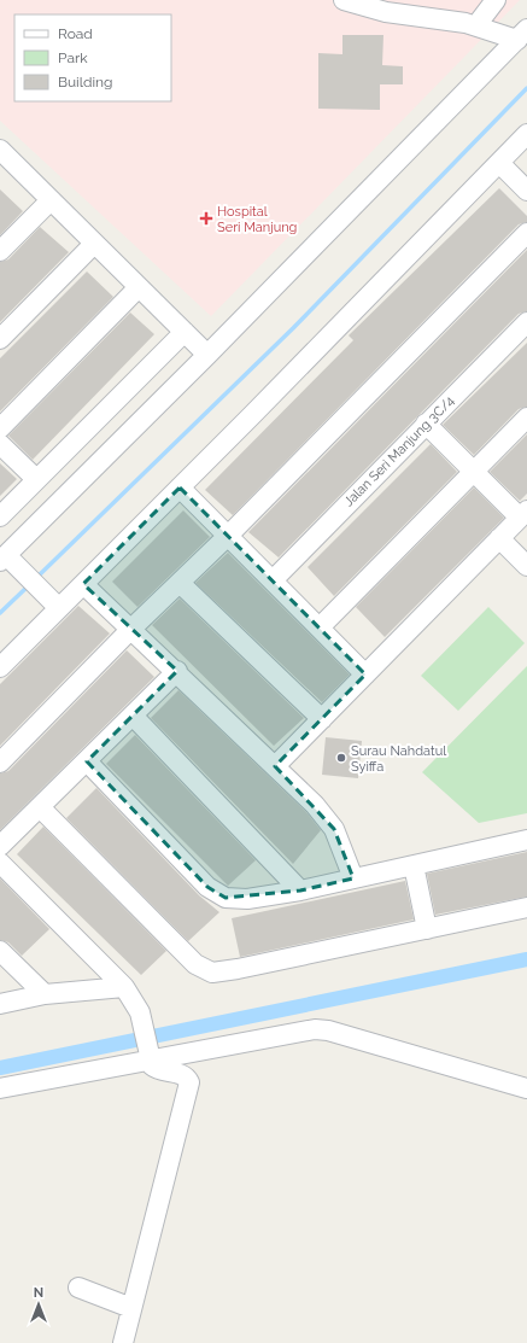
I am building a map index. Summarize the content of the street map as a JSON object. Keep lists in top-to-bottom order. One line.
{"streets":{"street":["Jalan Seri Manjung 3C/4"]},"places":{"health":["Hospital Seri Manjung"],"other":["Surau Nahdatul Syiffa"]},"legend":["Road","Park","Building"],"north":"top"}
